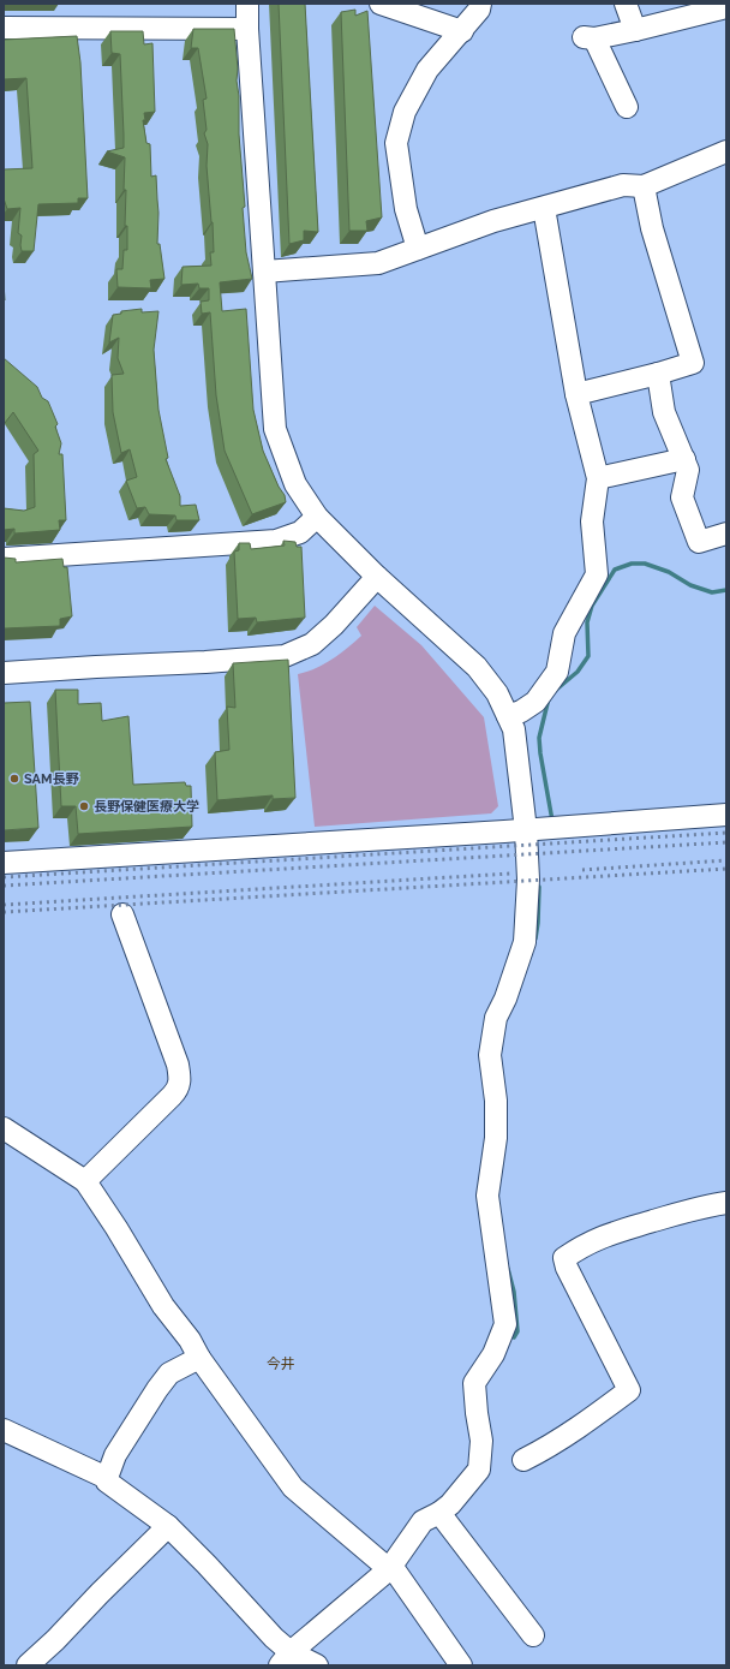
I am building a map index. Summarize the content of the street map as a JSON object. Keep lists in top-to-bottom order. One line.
{"districts":["今井"],"places":["SAM長野","長野保健医療大学"]}
